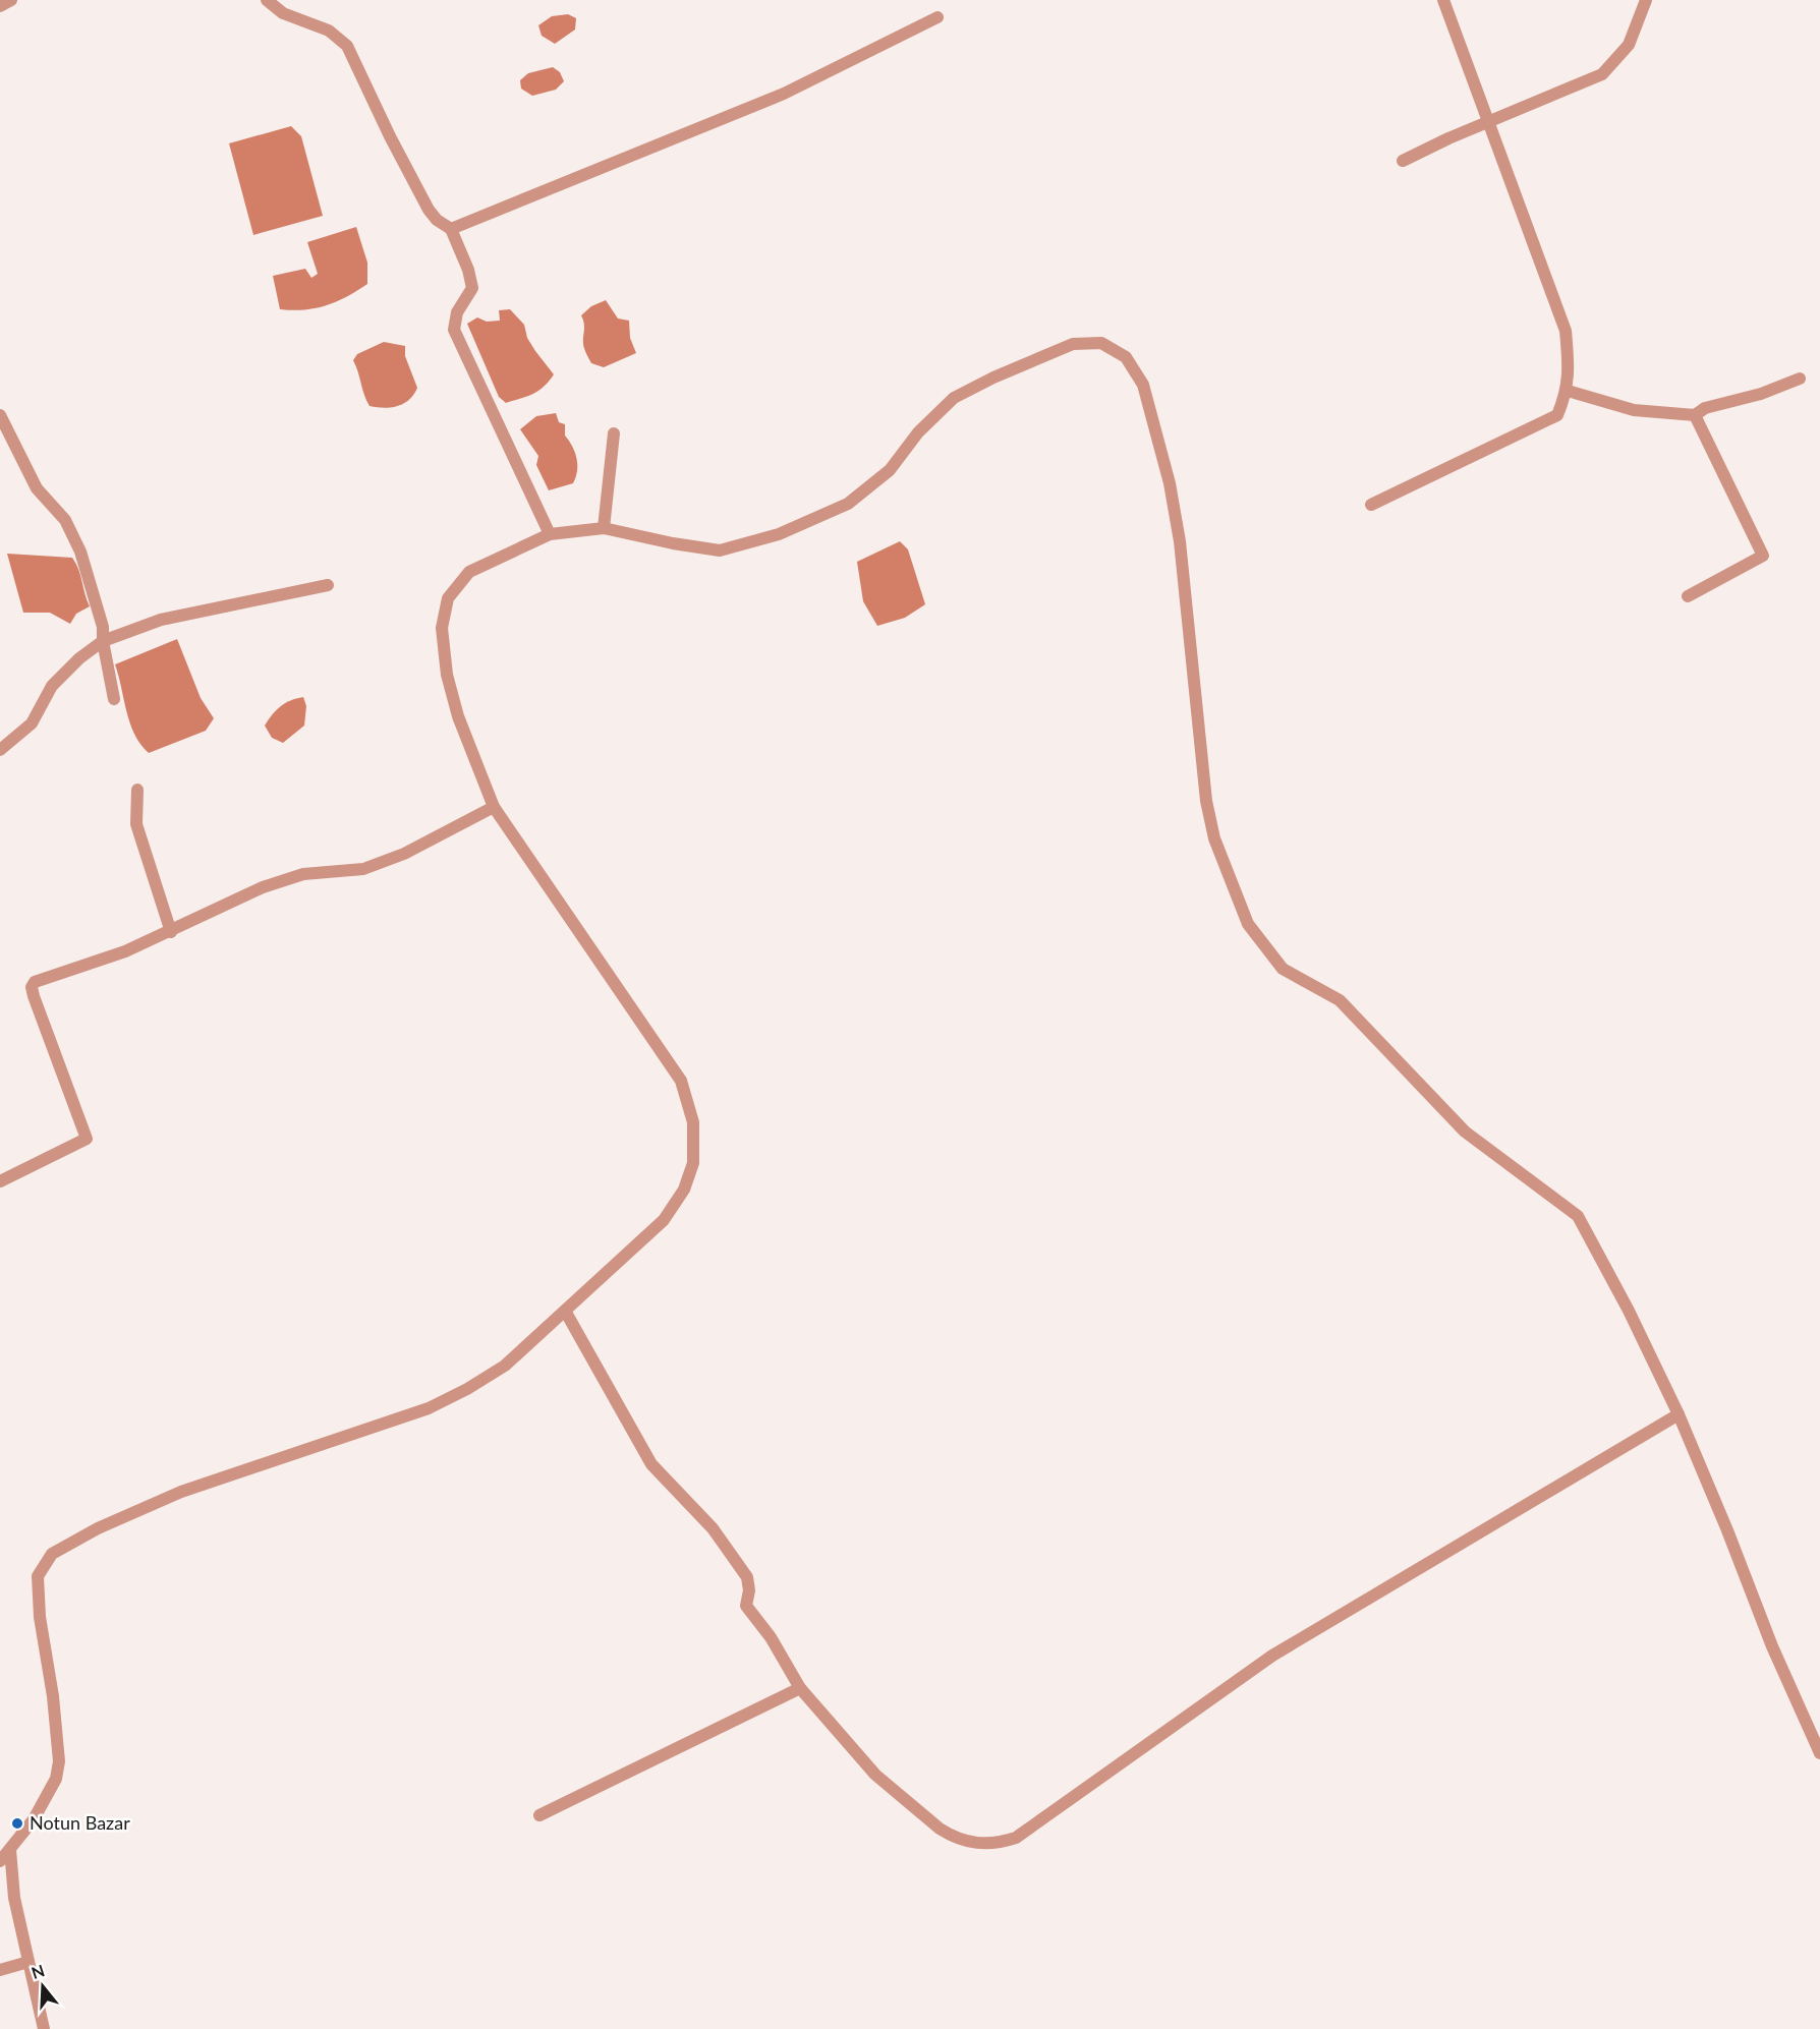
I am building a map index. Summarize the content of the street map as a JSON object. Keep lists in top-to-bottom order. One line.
{"places":["Notun Bazar"],"north":"top"}
